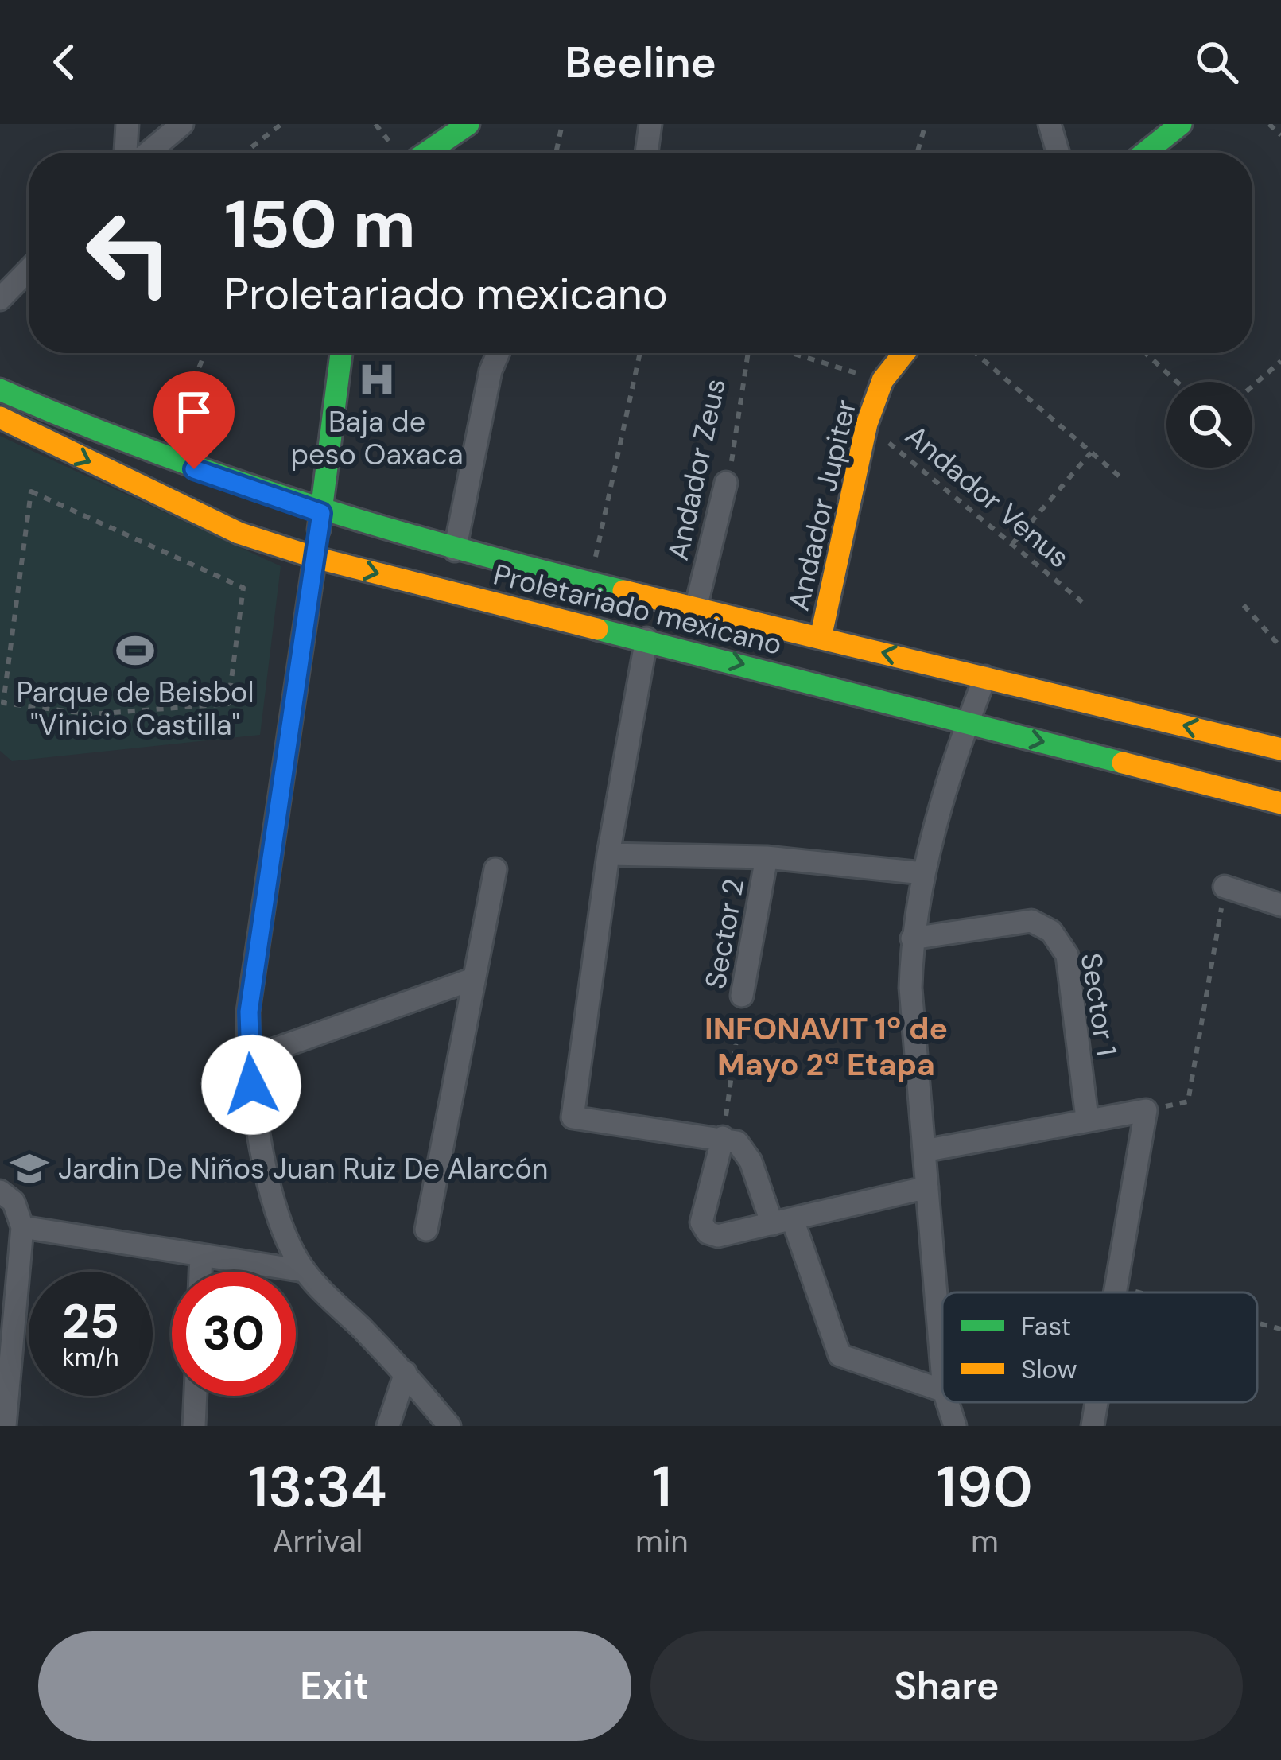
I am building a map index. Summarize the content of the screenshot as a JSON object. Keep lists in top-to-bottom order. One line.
{"streets":{"main road":["Andador Jupiter","Proletariado mexicano"],"street":["Andador Zeus","Sector 2","Sector 1"],"path":["Andador Venus"]},"crossings":[["Andador Zeus","Proletariado mexicano"],["Andador Venus","Andador Jupiter"],["Andador Jupiter","Proletariado mexicano"]],"districts":["INFONAVIT 1º de Mayo 2ª Etapa"],"places":{"hospital":["Baja de peso Oaxaca"],"sports":["Parque de Beisbol \"Vinicio Castilla\""],"school or university":["Jardin De Niños Juan Ruiz De Alarcón"]},"legend":["Fast","Slow"],"page":{"header":"Beeline","turn":["150 m","Proletariado mexicano"],"speed":"25 km/h","limit":"30","eta":["13:34","Arrival","1","min","190","m"],"buttons":["Exit","Share"]}}
